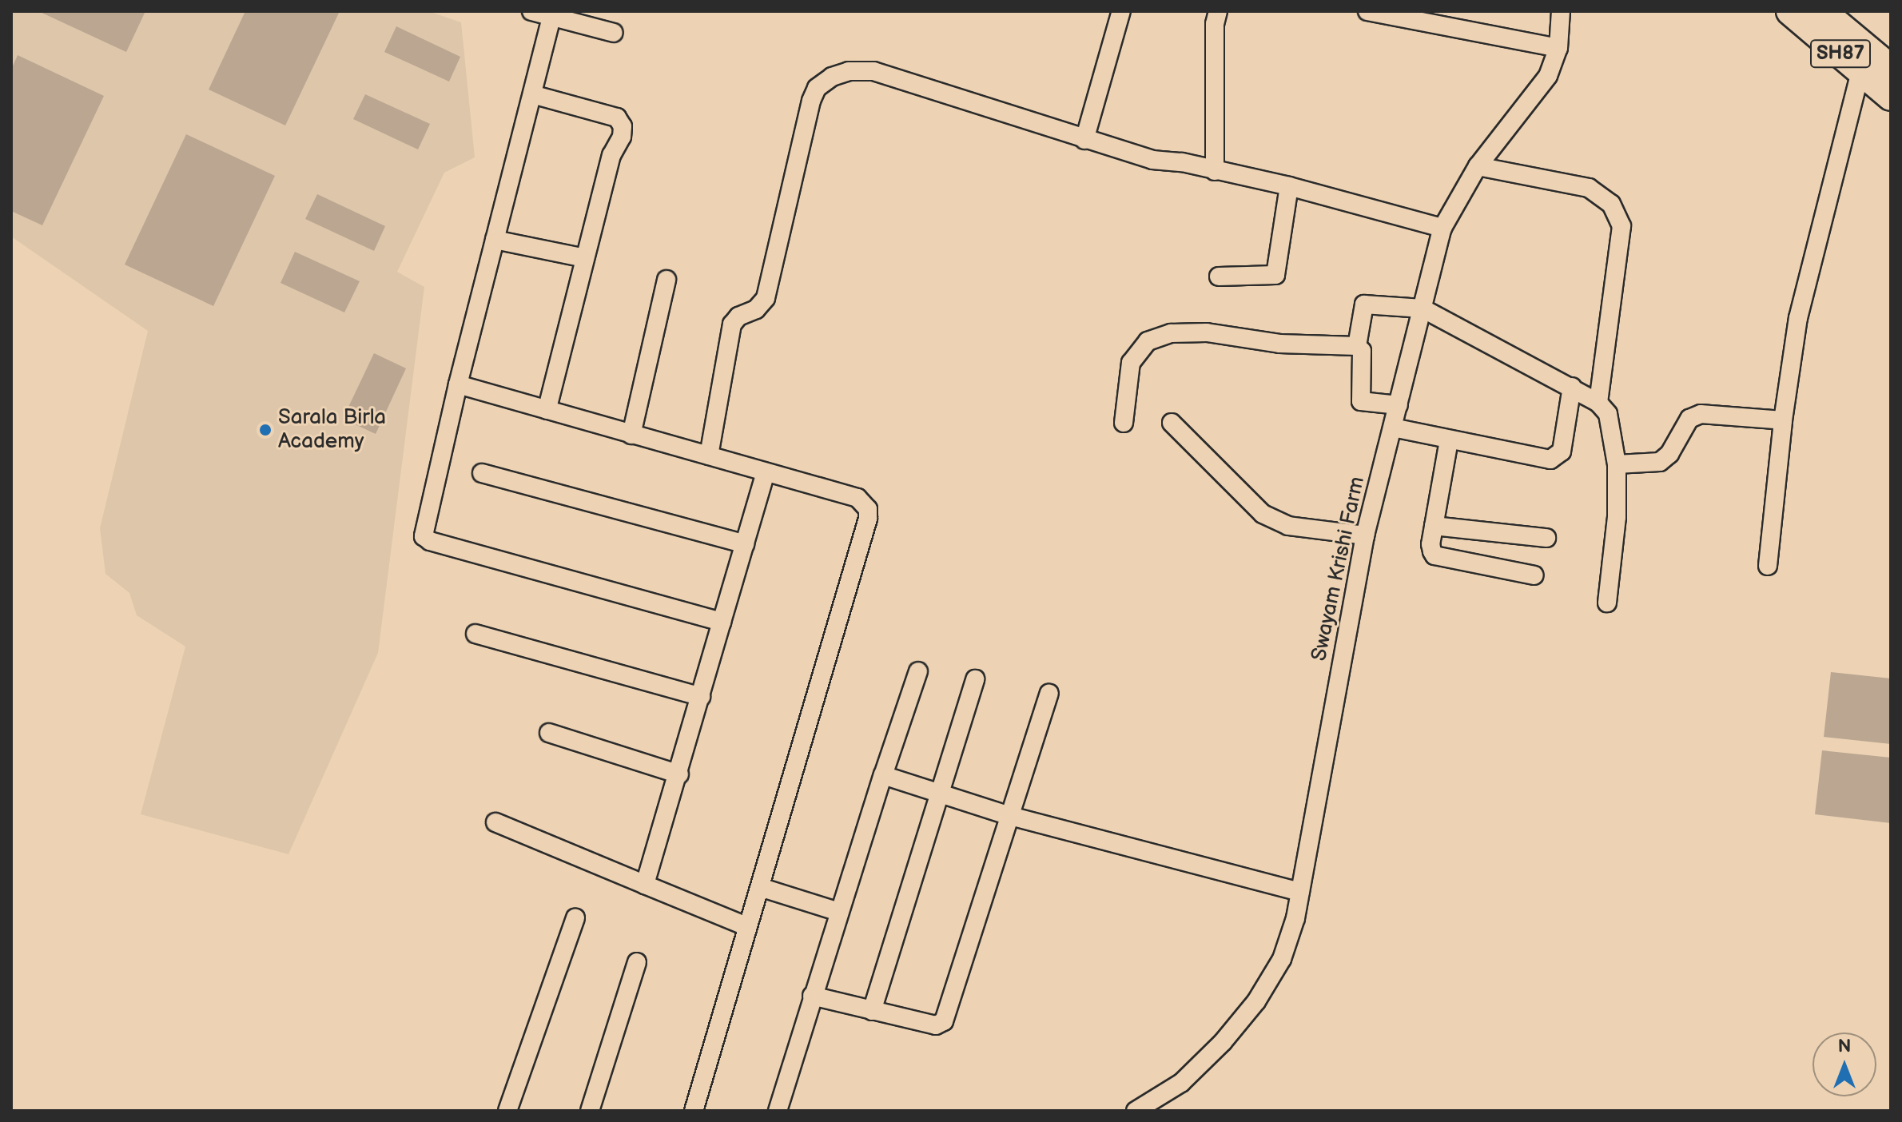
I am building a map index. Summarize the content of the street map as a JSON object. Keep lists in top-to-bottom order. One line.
{"streets":{"main road":["SH87"],"street":["Swayam Krishi Farm"]},"places":["Sarala Birla Academy"],"north":"top"}
